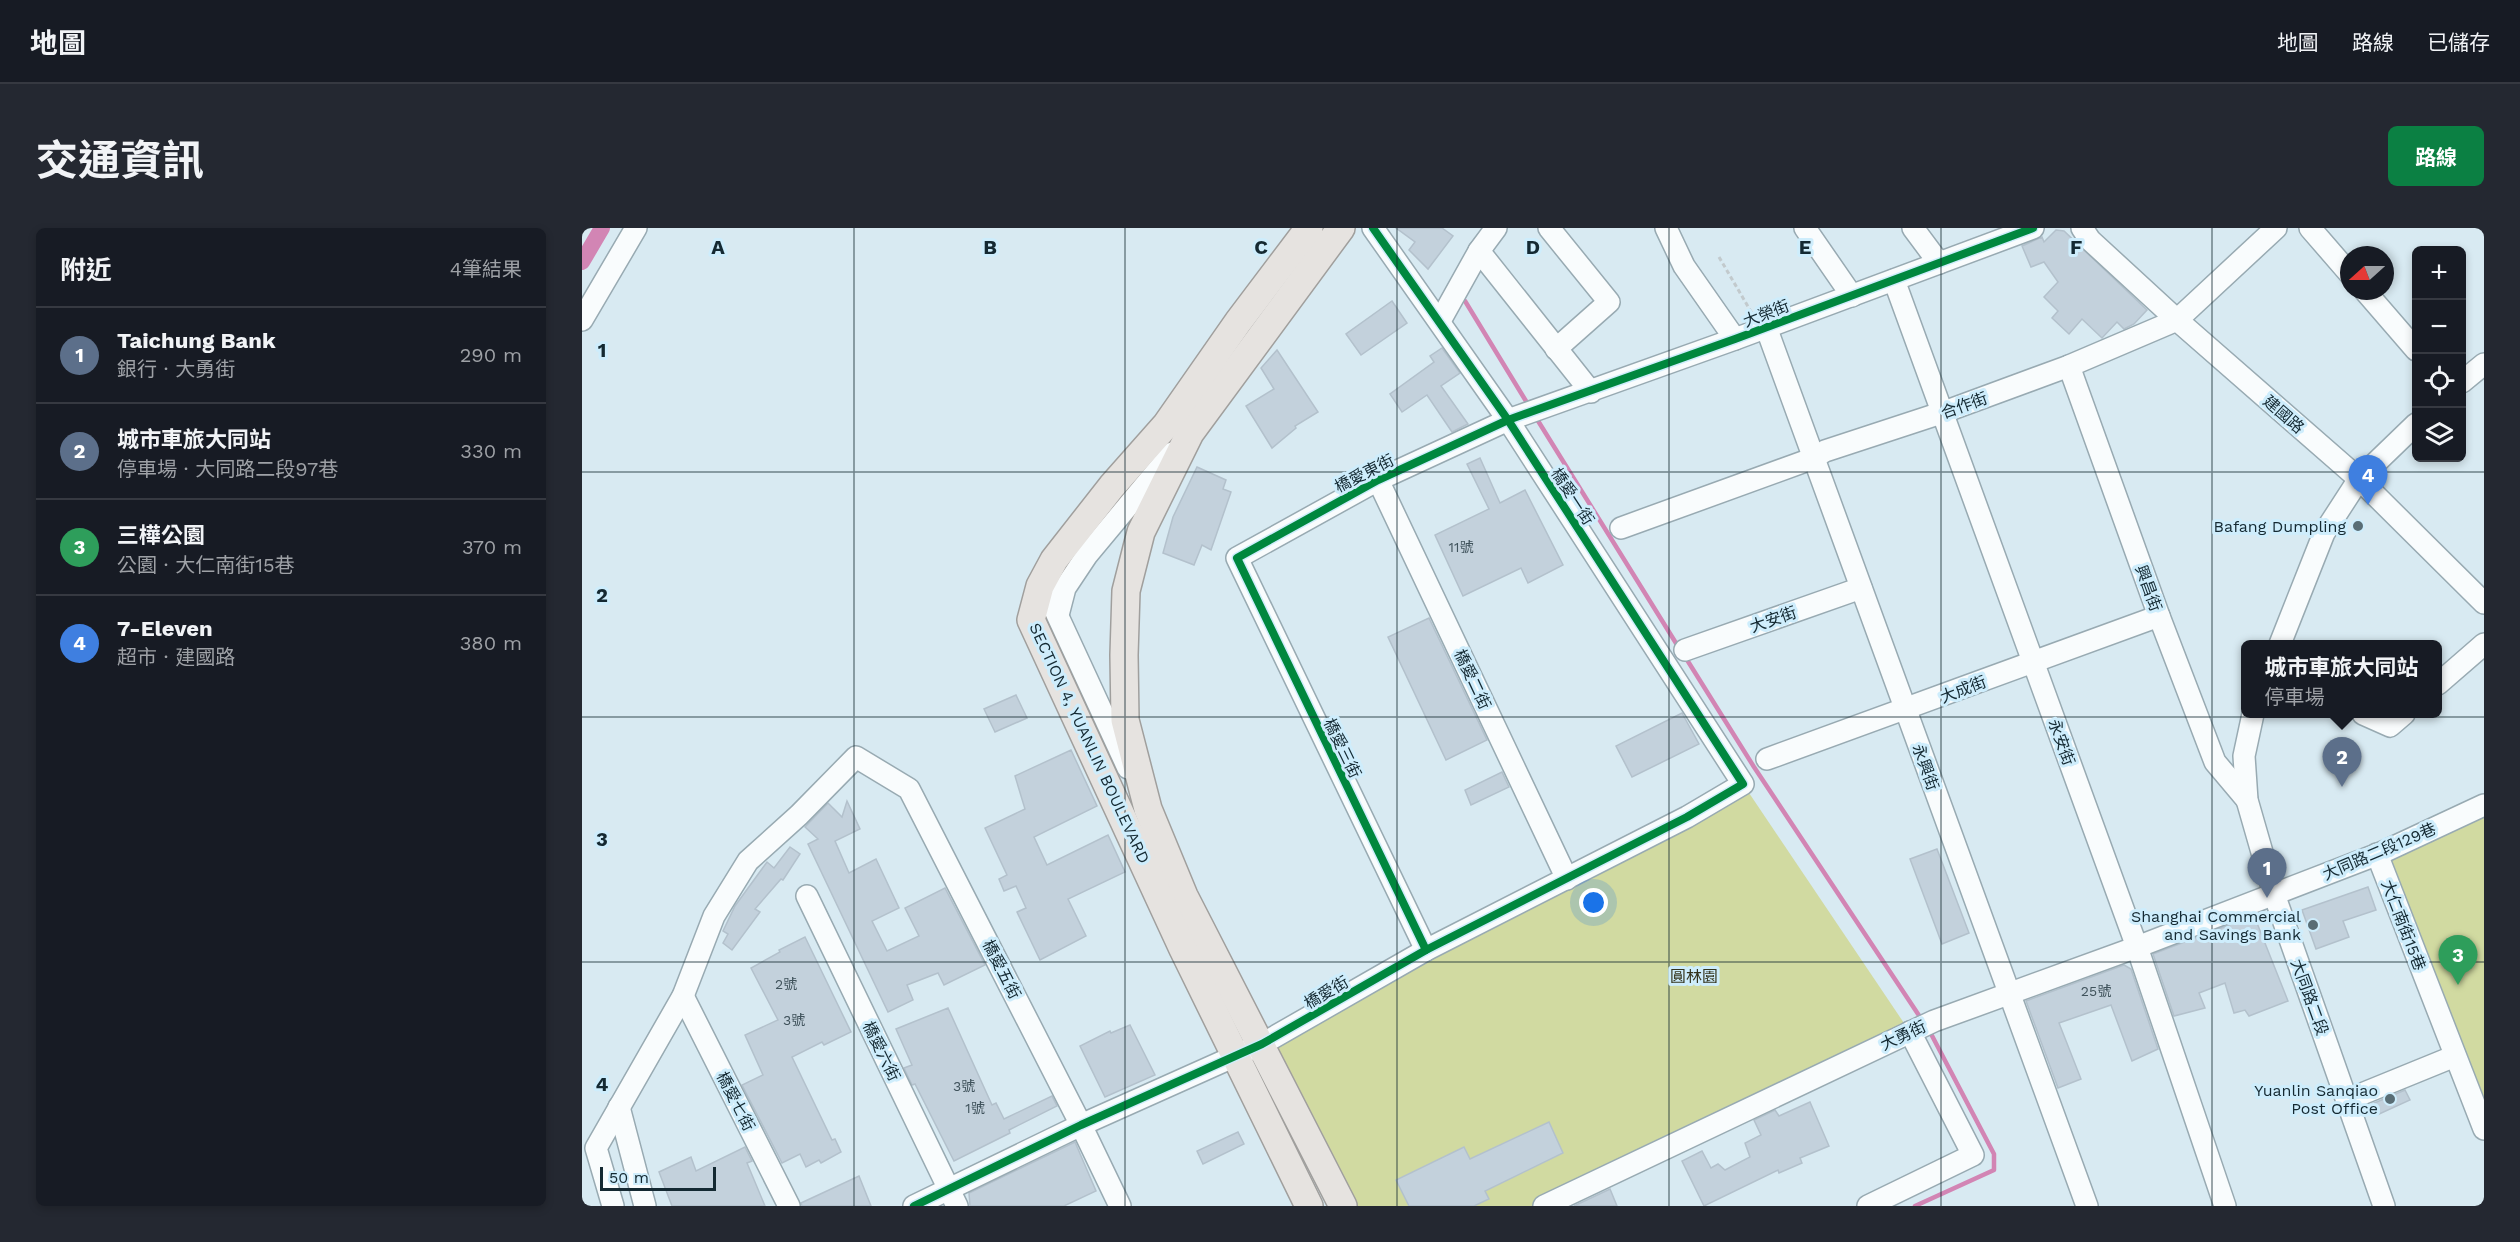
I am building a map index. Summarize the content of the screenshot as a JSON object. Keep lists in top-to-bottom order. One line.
{"streets":{"main road":["SECTION 4, YUANLIN BOULEVARD"],"street":["大榮街","合作街","建國路","橋愛東街","橋愛一街","興昌街","大安街","橋愛二街","大成街","永安街","橋愛三街","永興街","大同路二段129巷","大仁南街15巷","橋愛五街","橋愛街","大同路二段","大勇街","橋愛六街","橋愛七街"]},"crossings":[["大榮街","橋愛東街"],["大榮街","橋愛一街"],["大榮街","永安街"],["大榮街","永興街"],["合作街","建國路"],["合作街","興昌街"],["合作街","永安街"],["合作街","永興街"],["橋愛東街","橋愛一街"],["橋愛東街","橋愛二街"],["橋愛東街","橋愛三街"],["橋愛一街","橋愛街"],["興昌街","大成街"],["興昌街","大同路二段"],["大安街","永興街"],["橋愛二街","橋愛街"],["大成街","永安街"],["大成街","永興街"],["永安街","大勇街"],["SECTION 4, YUANLIN BOULEVARD","橋愛街"],["橋愛三街","橋愛街"],["永興街","大勇街"],["大同路二段129巷","大仁南街15巷"],["大同路二段129巷","大同路二段"],["大同路二段129巷","大勇街"],["橋愛五街","橋愛街"],["橋愛五街","橋愛七街"],["橋愛街","橋愛六街"],["大同路二段","大勇街"]],"parks":["圓林園"],"places":["Bafang Dumpling","Shanghai Commercial and Savings Bank","Yuanlin Sanqiao Post Office"],"house_numbers":["11號","2號","25號","3號","3號","1號"],"scale_bar":"50 m","north":"left","page":{"header":"地圖","nav":["地圖","路線","已儲存"],"title":"交通資訊","buttons":"路線","heading":["附近","4筆結果"],"map_buttons":["+","−"],"list":[{"mark":"1","name":"Taichung Bank","note":"銀行 · 大勇街","value":"290 m"},{"mark":"2","name":"城市車旅大同站","note":"停車場 · 大同路二段97巷","value":"330 m"},{"mark":"3","name":"三樺公園","note":"公園 · 大仁南街15巷","value":"370 m"},{"mark":"4","name":"7-Eleven","note":"超市 · 建國路","value":"380 m"}],"pins":["4","2","1","3"],"popup":["城市車旅大同站","停車場"],"scale":"50 m"},"grid":{"columns":["A","B","C","D","E","F"],"rows":["1","2","3","4"]}}
